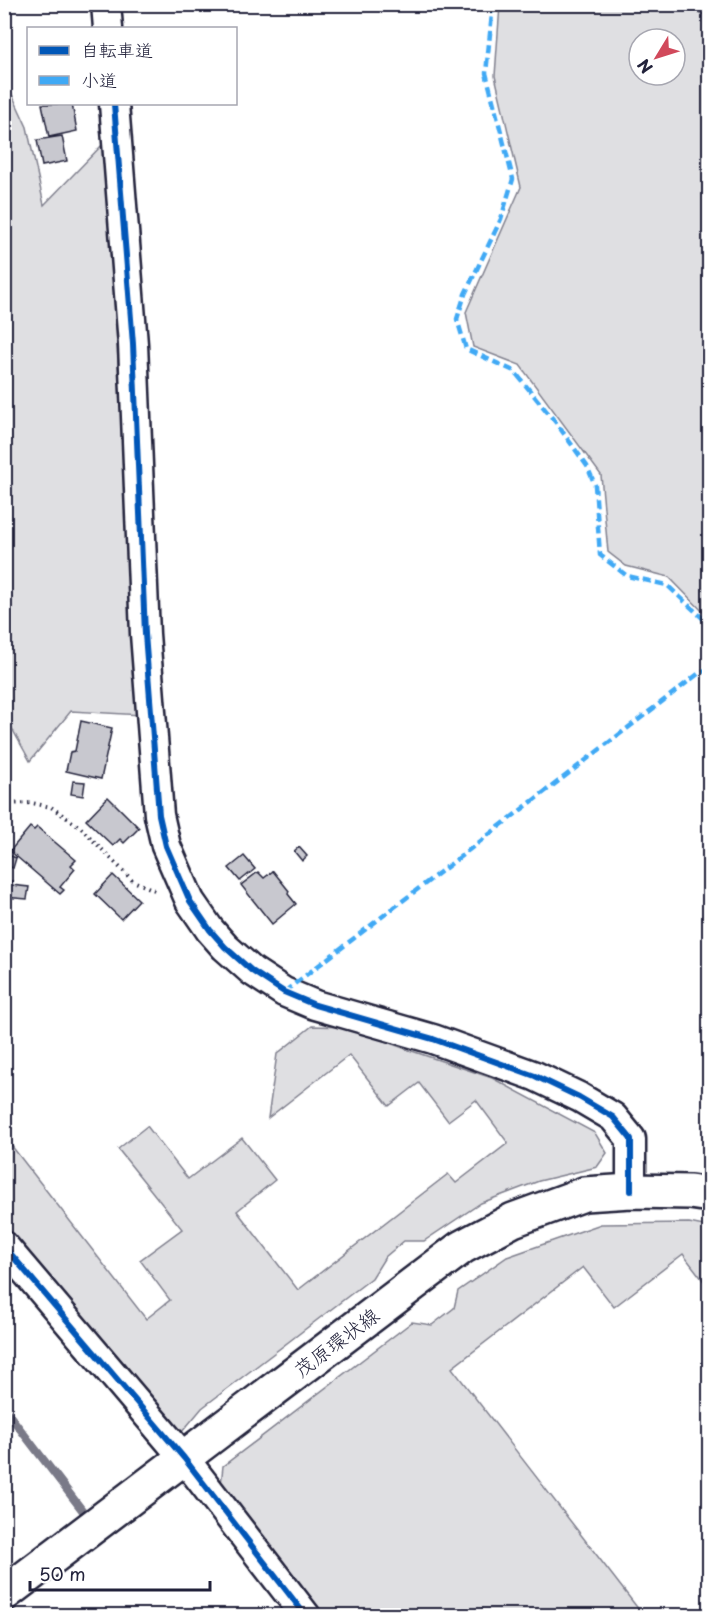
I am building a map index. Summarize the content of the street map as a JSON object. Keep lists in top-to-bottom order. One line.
{"streets":{"main road":["茂原環状線"]},"legend":["自転車道","小道"],"scale_bar":"50 m","north":"bottom left"}
